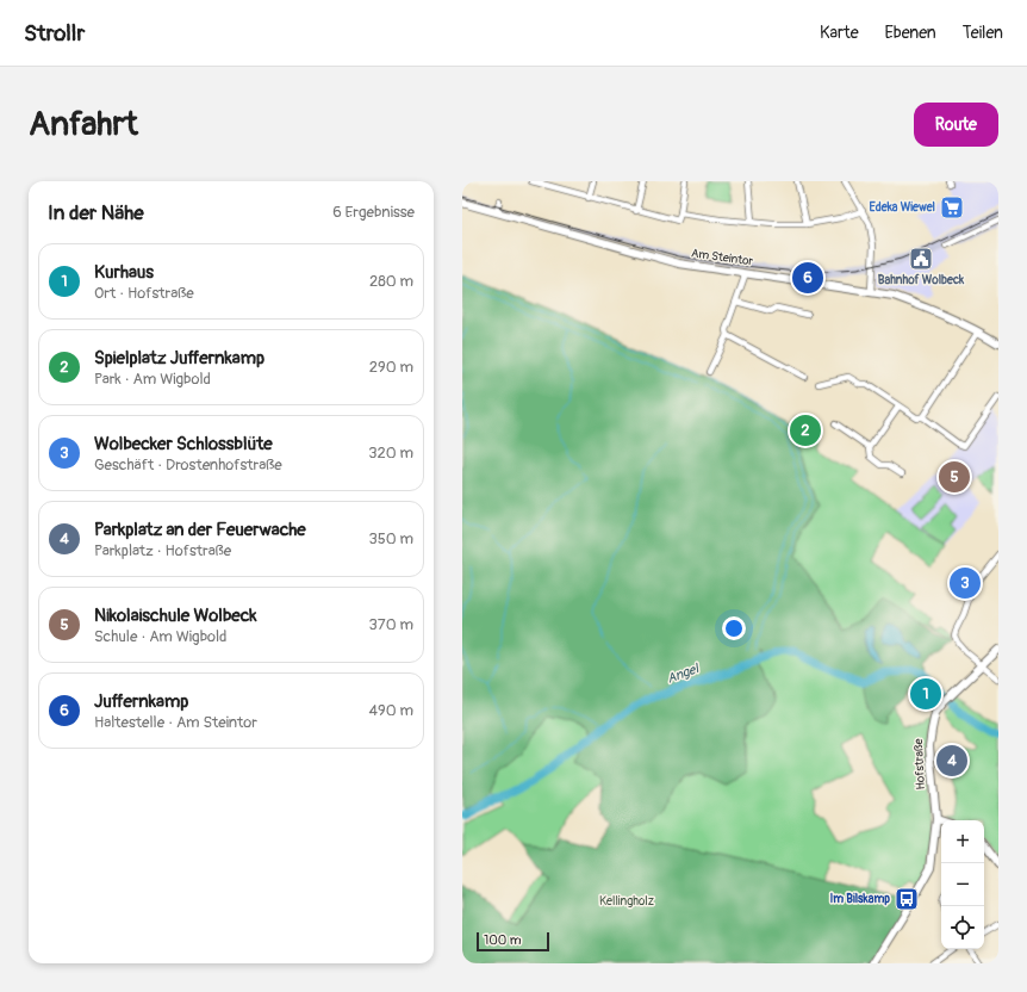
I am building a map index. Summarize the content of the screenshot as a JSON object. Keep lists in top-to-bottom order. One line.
{"streets":{"street":["Am Steintor","Hofstraße"]},"water":["Angel"],"parks":["Kellingholz"],"places":{"supermarket":["Edeka Wiewel"],"public building":["Bahnhof Wolbeck"],"bus stop":["Im Bilskamp"]},"scale_bar":"100 m","page":{"header":"Strollr","nav":["Karte","Ebenen","Teilen"],"buttons":"Route","title":"Anfahrt","heading":["In der Nähe","6 Ergebnisse"],"list":[{"mark":"1","name":"Kurhaus","note":"Ort · Hofstraße","value":"280 m"},{"mark":"2","name":"Spielplatz Juffernkamp","note":"Park · Am Wigbold","value":"290 m"},{"mark":"3","name":"Wolbecker Schlossblüte","note":"Geschäft · Drostenhofstraße","value":"320 m"},{"mark":"4","name":"Parkplatz an der Feuerwache","note":"Parkplatz · Hofstraße","value":"350 m"},{"mark":"5","name":"Nikolaischule Wolbeck","note":"Schule · Am Wigbold","value":"370 m"},{"mark":"6","name":"Juffernkamp","note":"Haltestelle · Am Steintor","value":"490 m"}],"pins":["6","2","5","3","1","4"],"map_buttons":["+","−"],"scale":"100 m"}}
